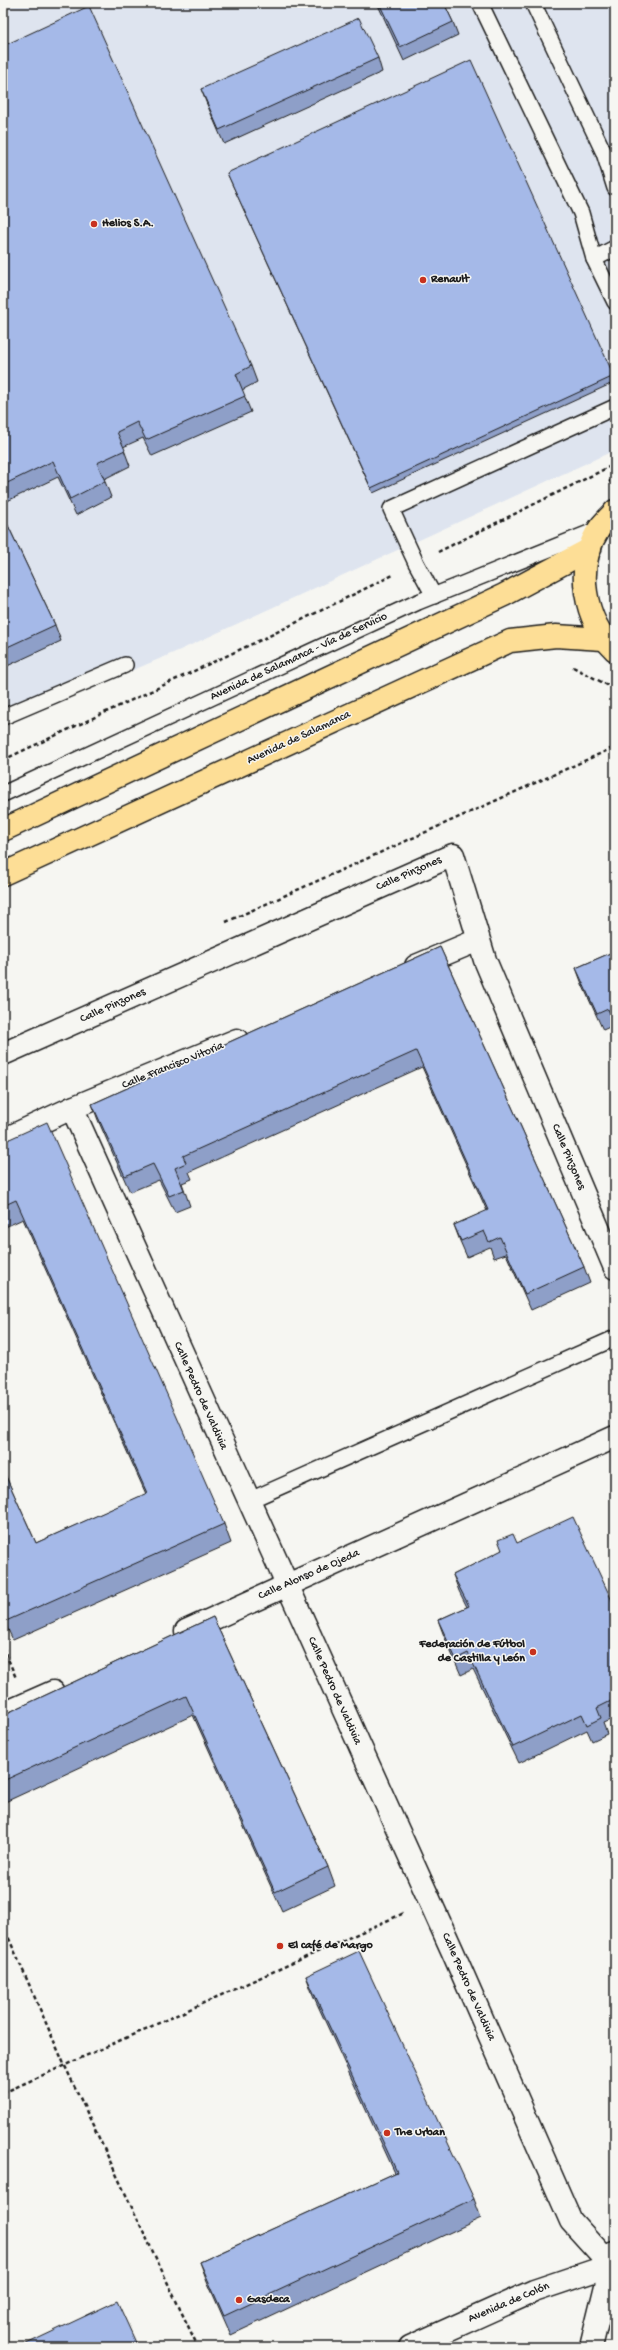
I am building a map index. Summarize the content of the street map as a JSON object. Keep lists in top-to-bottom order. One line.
{"streets":{"highway":["Avenida de Salamanca"],"street":["Calle Pinzones","Calle Francisco Vitoria","Calle Pedro de Valdivia","Calle Alonso de Ojeda","Avenida de Colón"],"lane":["Avenida de Salamanca - Vía de Servicio"]},"crossings":[["Calle Francisco Vitoria","Calle Pedro de Valdivia"],["Calle Pedro de Valdivia","Calle Alonso de Ojeda"],["Calle Pedro de Valdivia","Avenida de Colón"]],"places":["Helios S.A.","Renault","Federación de Fútbol de Castilla y León","El café de Margo","The Urban","Gasdeca"]}
